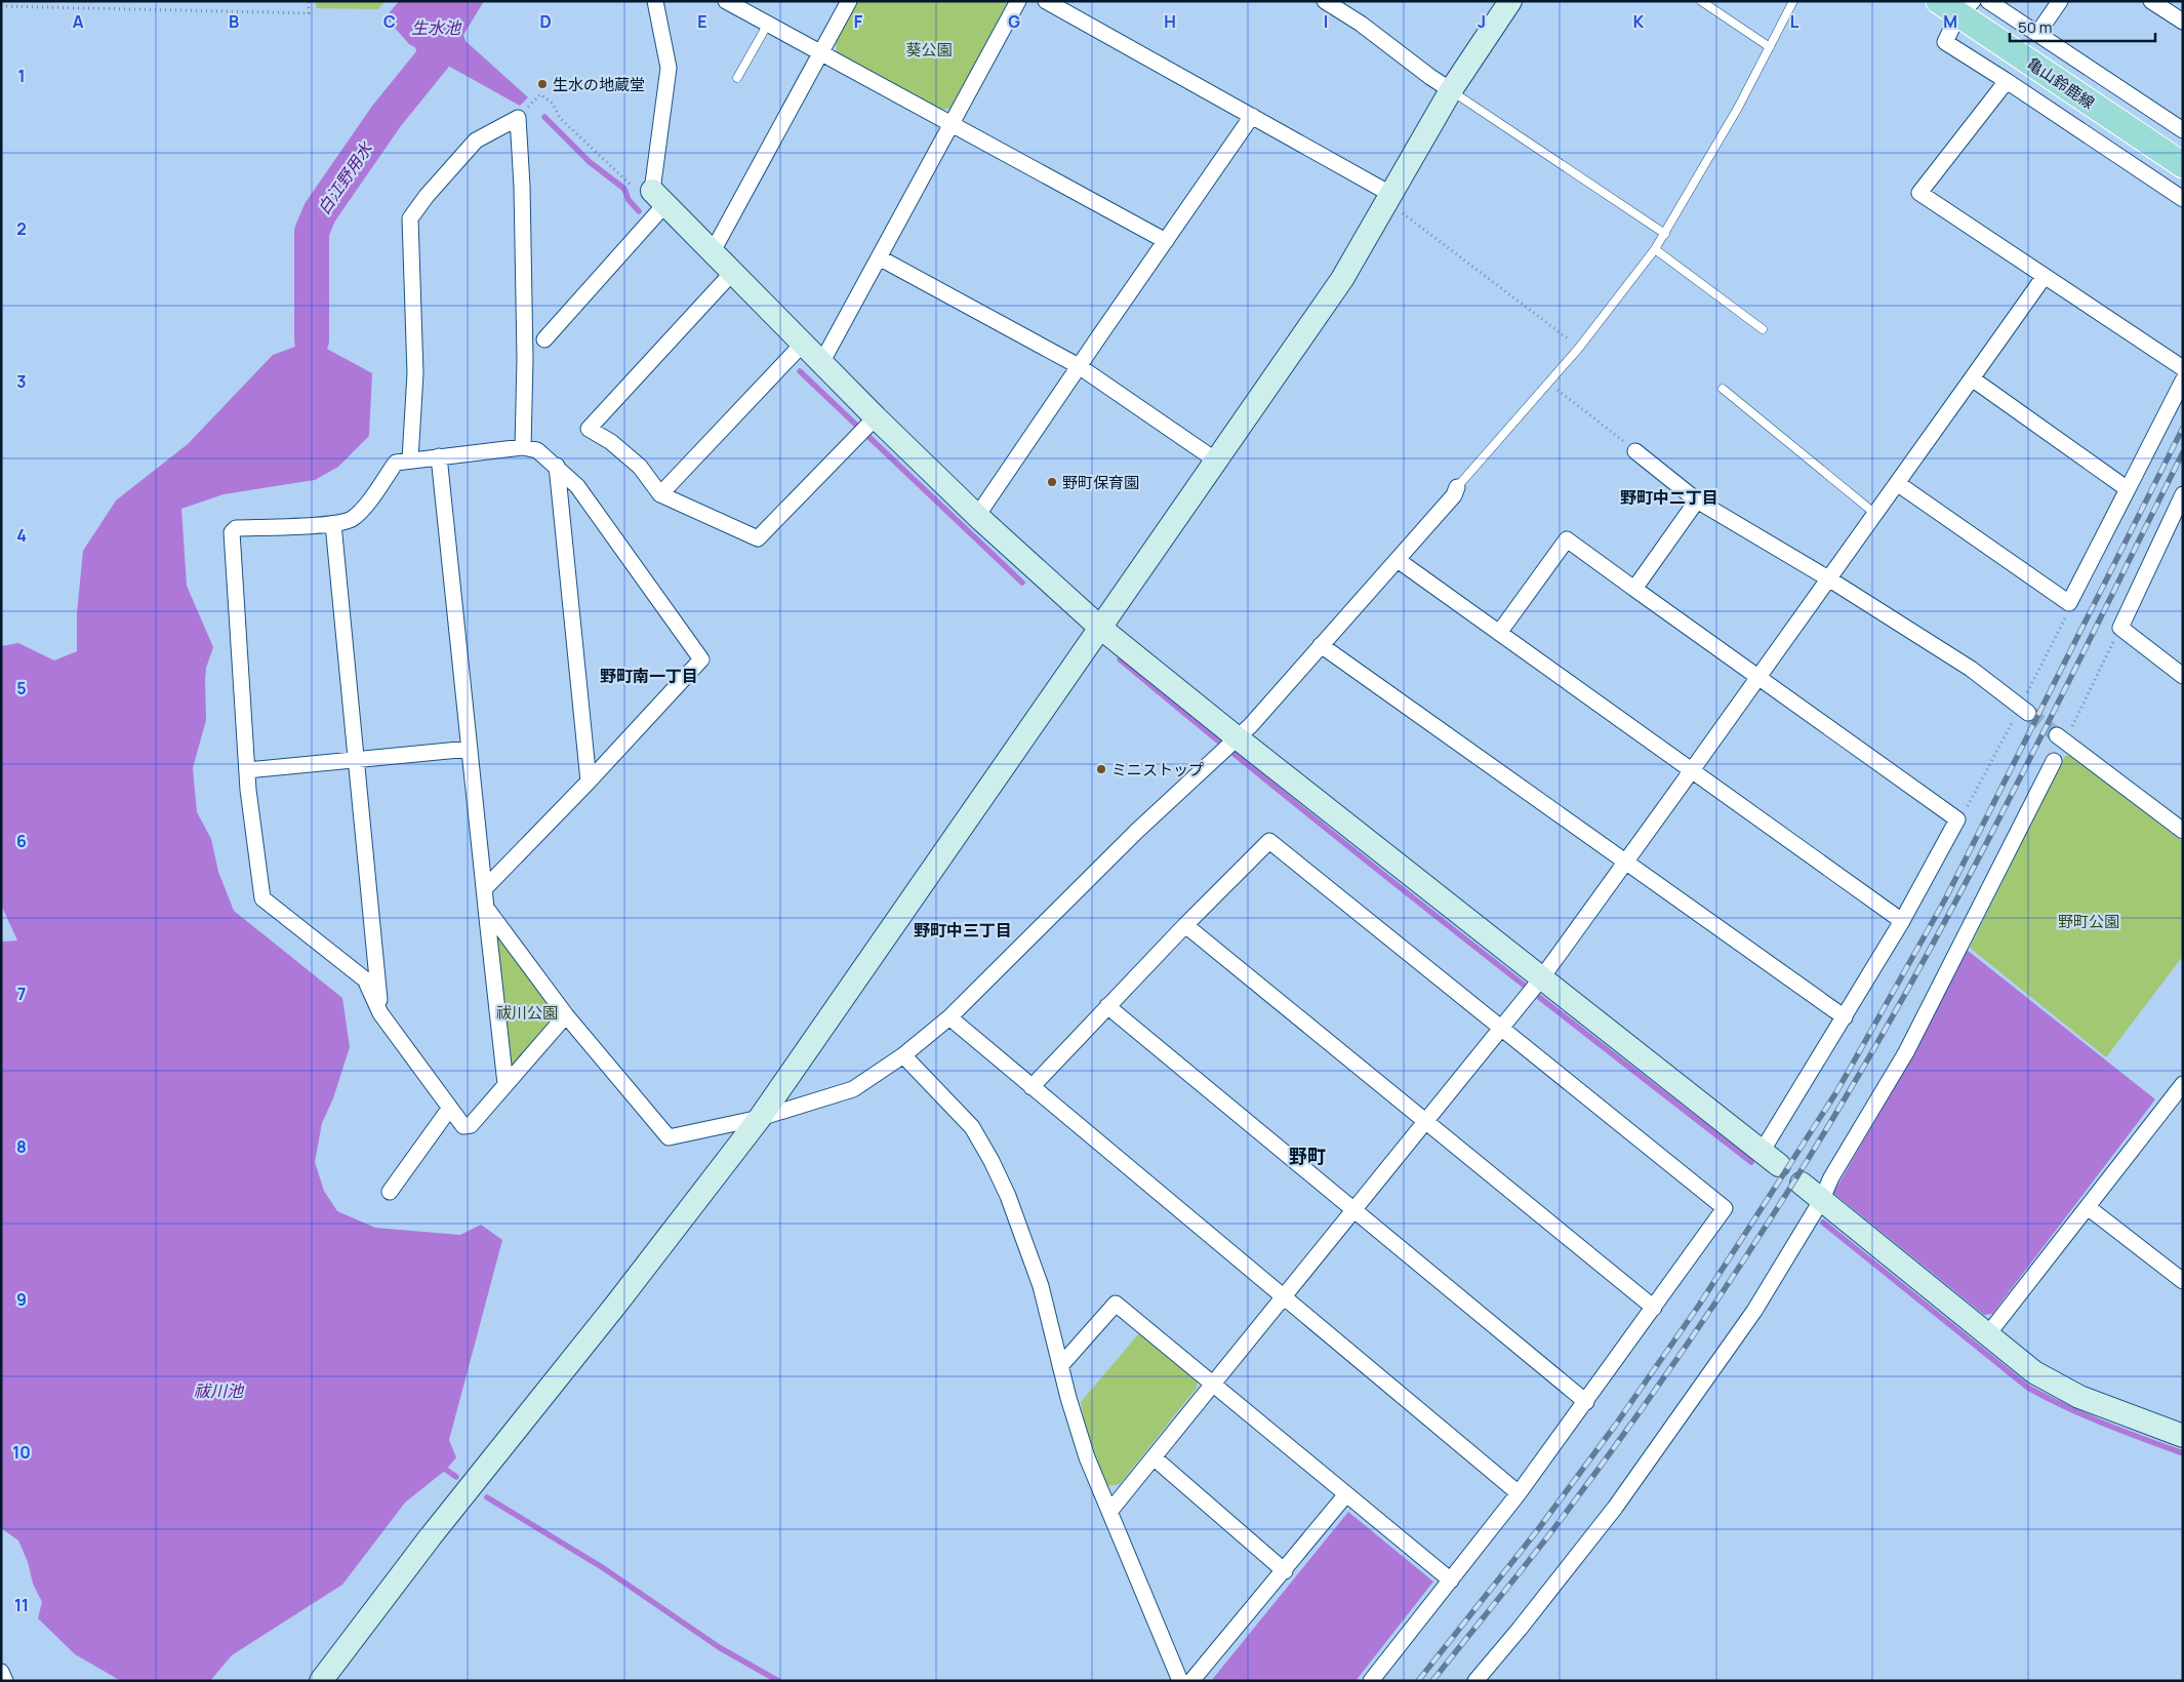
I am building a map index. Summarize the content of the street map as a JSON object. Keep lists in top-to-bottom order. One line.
{"streets":{"main road":["亀山鈴鹿線"]},"districts":["野町中二丁目","野町南一丁目","野町中三丁目","野町"],"water":["生水池","白江野用水","祓川池"],"parks":["葵公園","野町公園","祓川公園"],"places":["生水の地蔵堂","野町保育園","ミニストップ"],"scale_bar":"50 m","grid":{"columns":["A","B","C","D","E","F","G","H","I","J","K","L","M"],"rows":["1","2","3","4","5","6","7","8","9","10","11"]}}
